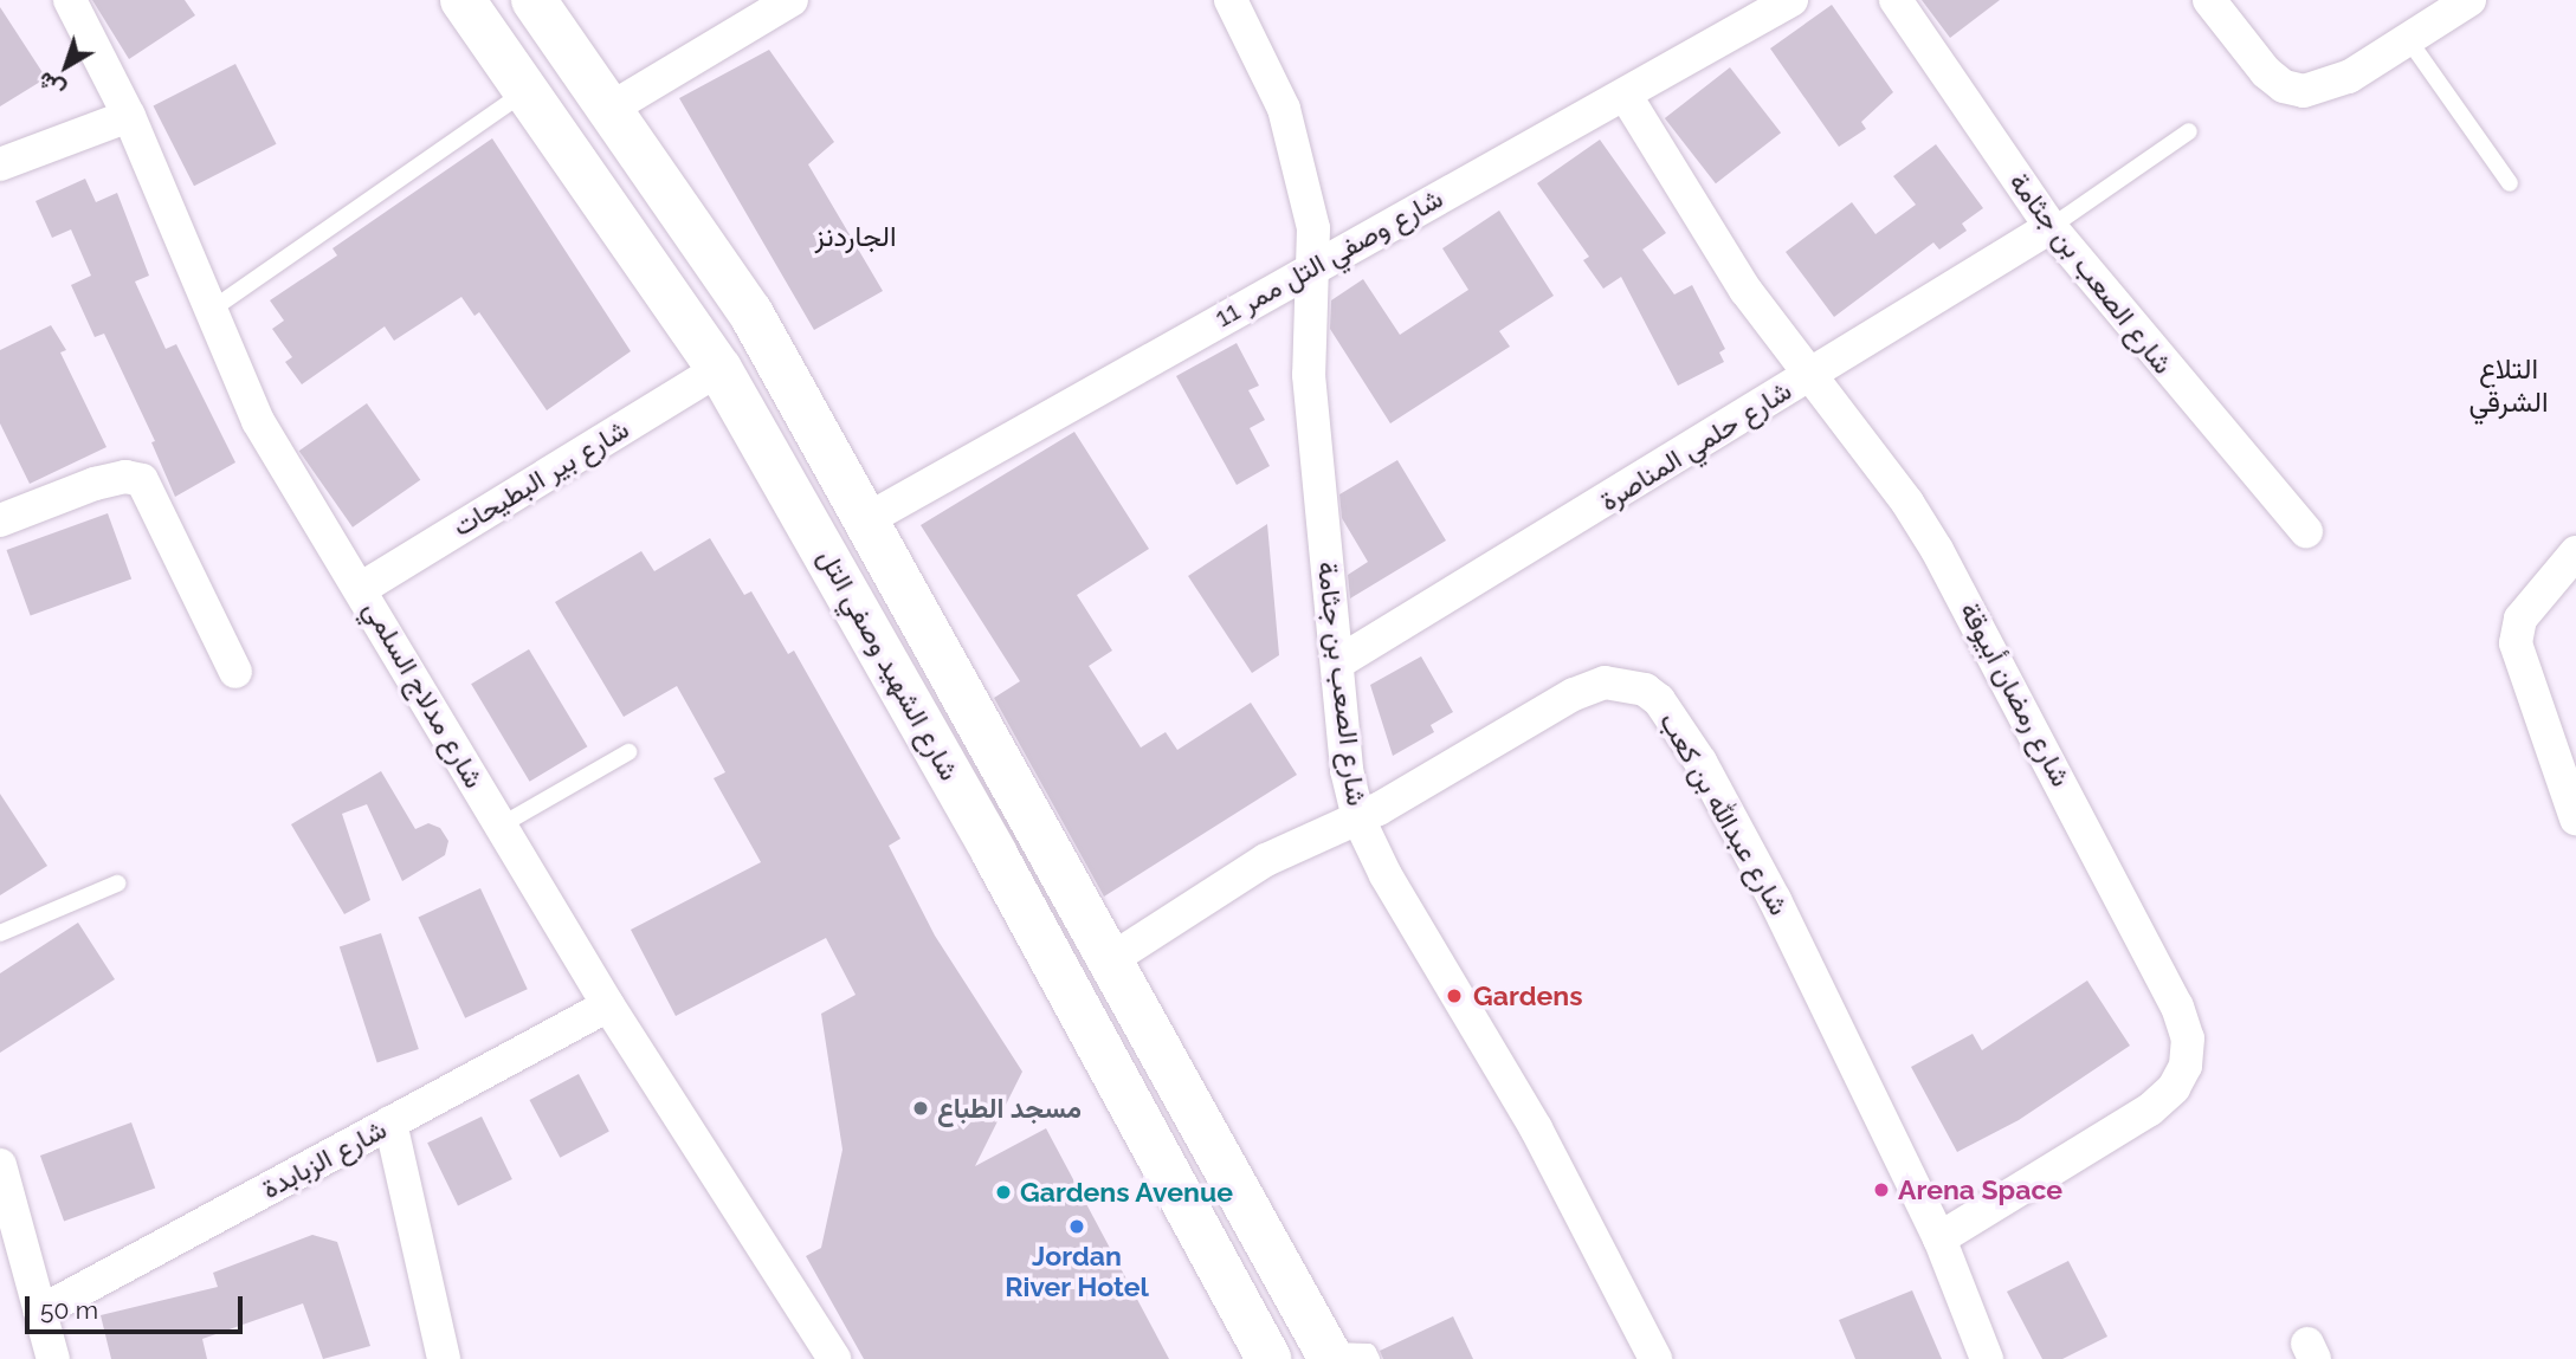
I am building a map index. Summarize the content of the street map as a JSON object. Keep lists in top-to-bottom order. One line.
{"streets":{"main road":["شارع الشهيد وصفي التل"],"street":["شارع وصفي التل ممر 11","شارع الصعب بن جثامة","شارع حلمي المناصرة","شارع بير البطيحات","شارع مدلاج السلمي","شارع رمضان أبيوقة","شارع عبدالله بن كعب","شارع الزبابدة"]},"crossings":[["شارع وصفي التل ممر 11","شارع الصعب بن جثامة"],["شارع وصفي التل ممر 11","شارع الشهيد وصفي التل"],["شارع وصفي التل ممر 11","شارع رمضان أبيوقة"],["شارع الصعب بن جثامة","شارع حلمي المناصرة"],["شارع الصعب بن جثامة","شارع عبدالله بن كعب"],["شارع حلمي المناصرة","شارع رمضان أبيوقة"],["شارع بير البطيحات","شارع الشهيد وصفي التل"],["شارع بير البطيحات","شارع مدلاج السلمي"],["شارع الشهيد وصفي التل","شارع عبدالله بن كعب"],["شارع مدلاج السلمي","شارع الزبابدة"],["شارع رمضان أبيوقة","شارع عبدالله بن كعب"]],"districts":["الجاردنز","التلاع الشرقي"],"places":["Gardens","مسجد الطباع","Arena Space","Gardens Avenue","Jordan River Hotel"],"scale_bar":"50 m","north":"bottom left"}
